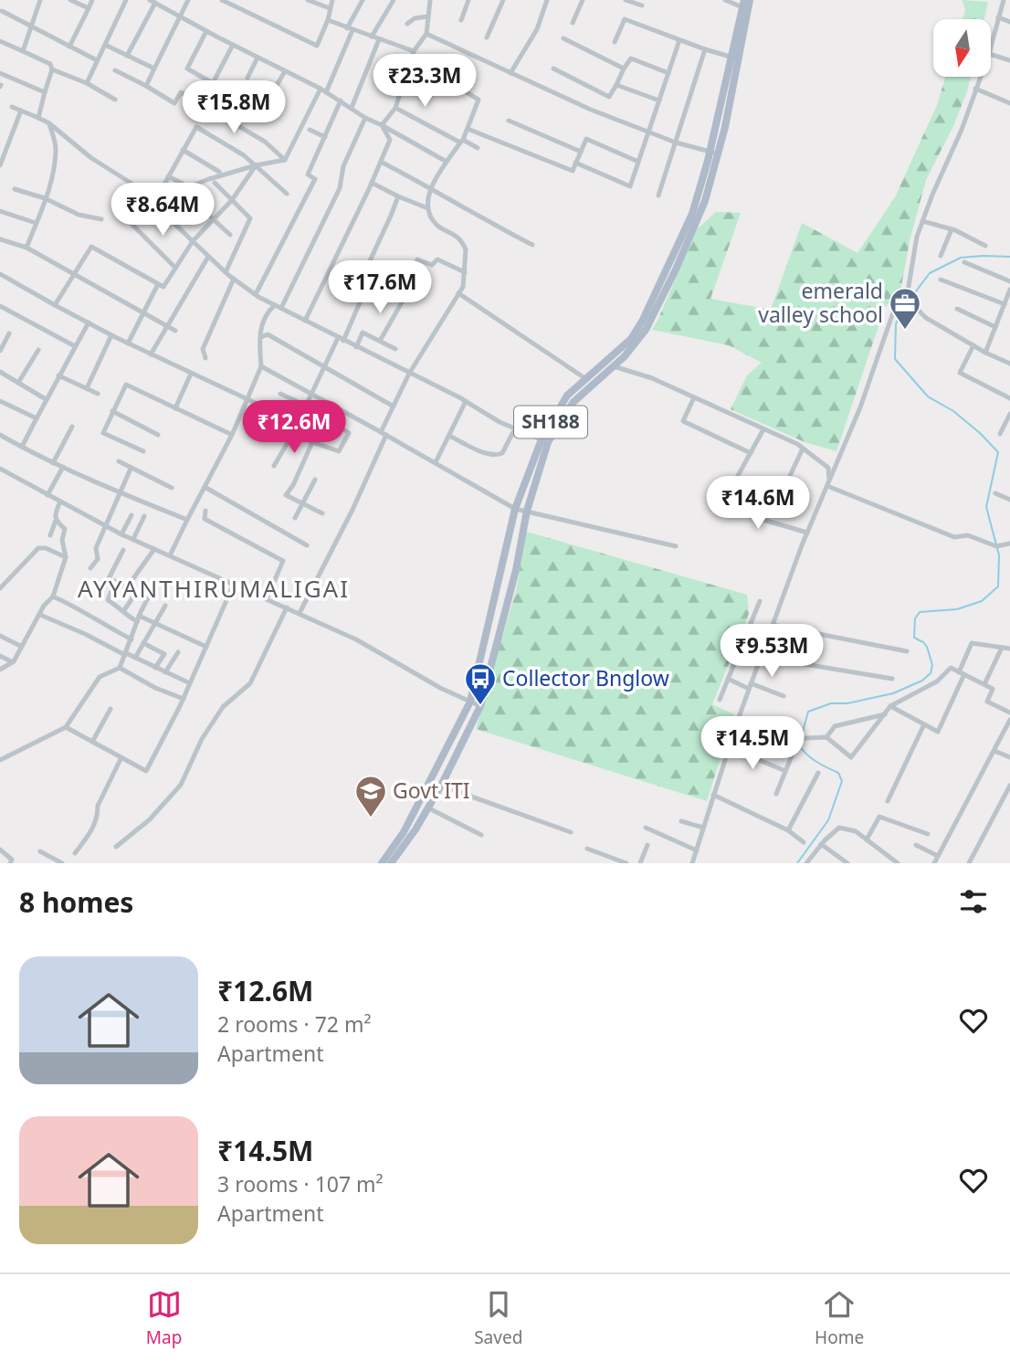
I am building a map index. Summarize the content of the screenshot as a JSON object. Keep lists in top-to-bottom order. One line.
{"streets":{"main road":["SH188"]},"districts":["AYYANTHIRUMALIGAI"],"places":{"office":["emerald valley school"],"bus stop":["Collector Bnglow"],"school or university":["Govt ITI"]},"north":"bottom","page":{"price":["₹23.3M","₹15.8M","₹8.64M","₹17.6M","₹12.6M","₹14.6M","₹9.53M","₹14.5M"],"heading":"8 homes","list":[{"name":"₹12.6M","note":"2 rooms · 72 m² · Apartment"},{"name":"₹14.5M","note":"3 rooms · 107 m² · Apartment"}],"tabs":["Map","Saved","Home"]}}
